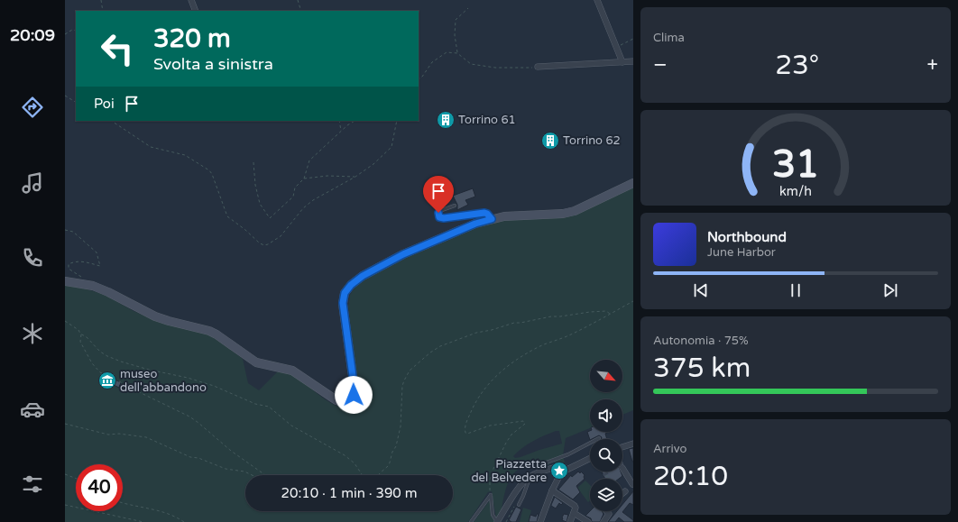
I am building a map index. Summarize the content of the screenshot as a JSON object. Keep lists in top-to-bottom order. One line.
{"places":{"building":["Torrino 61","Torrino 62"],"museum":["museo dell'abbandono"],"place":["Piazzetta del Belvedere"]},"north":"bottom right","page":{"tabs":"20:09","tile":["Clima",["Autonomia · 75%","375 km"],["Arrivo","20:10"]],"turn":["320 m","Svolta a sinistra"],"heat":["−","23°","+"],"then":"Poi","song":["Northbound","June Harbor"],"limit":"40","trip":"20:10 · 1 min · 390 m","gauge":["31","km/h"]}}
